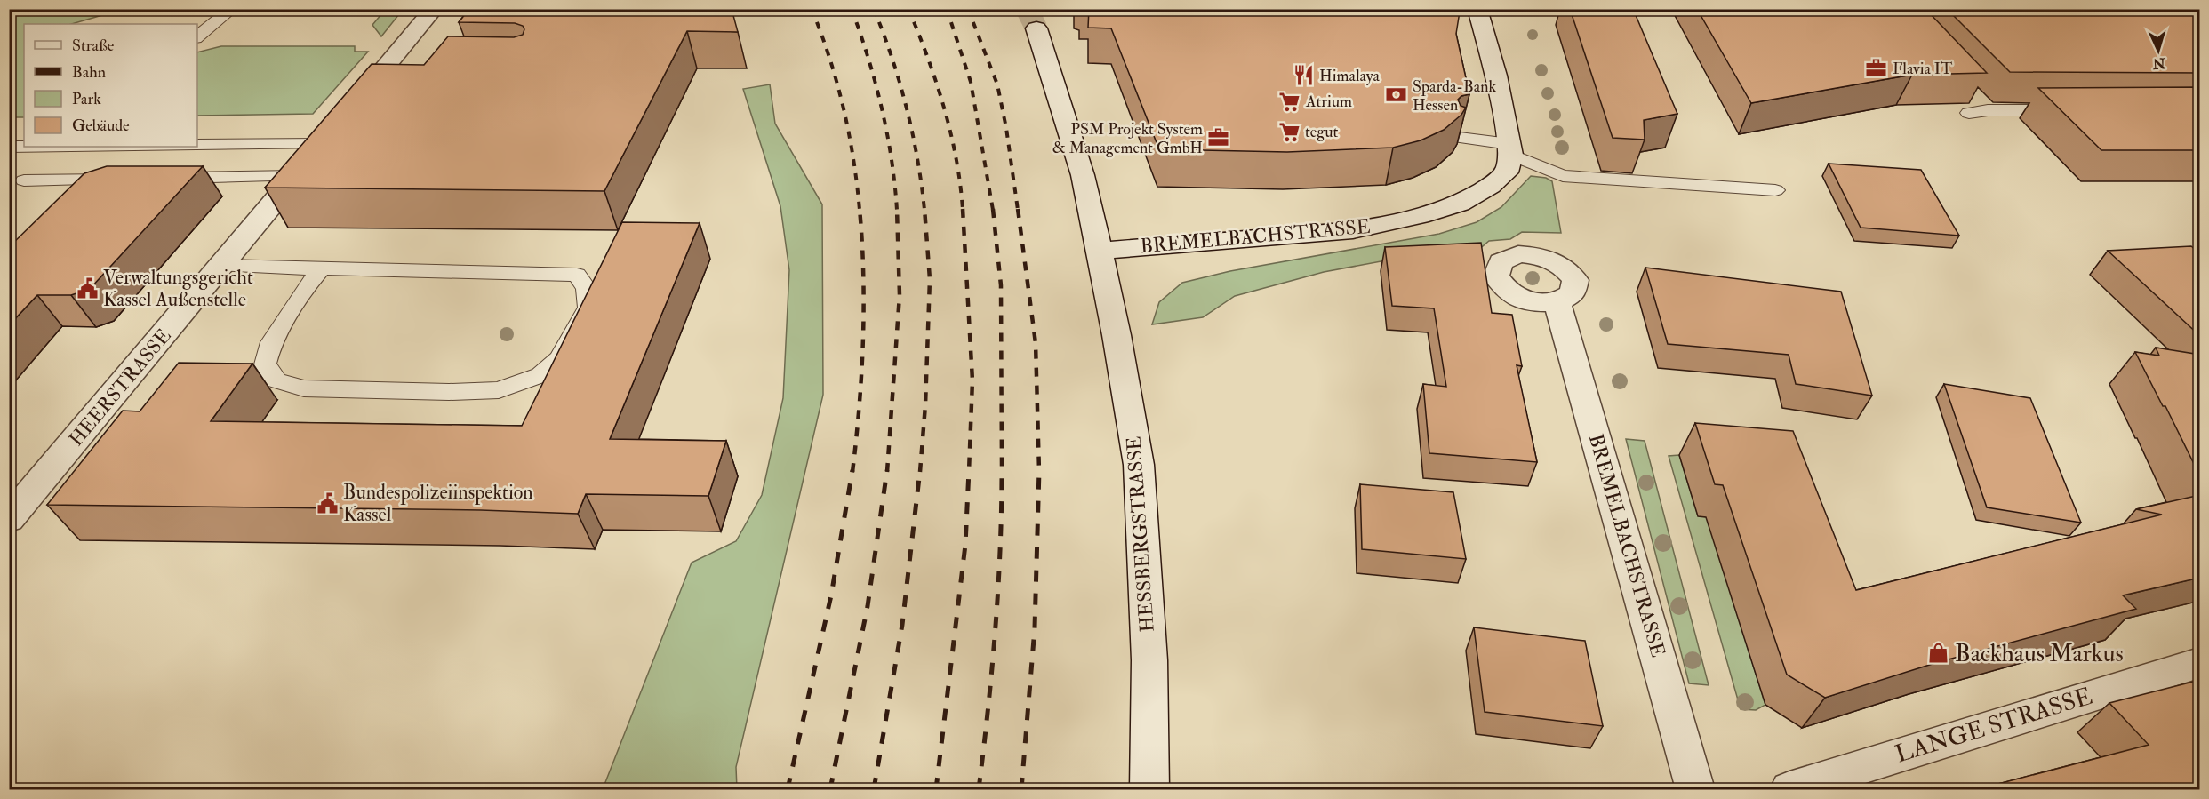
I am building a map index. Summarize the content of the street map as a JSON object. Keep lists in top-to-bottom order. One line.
{"streets":{"main road":["BREMELBACHSTRASSE","HEERSTRASSE","HESSBERGSTRASSE","LANGE STRASSE"]},"crossings":[["BREMELBACHSTRASSE","HESSBERGSTRASSE"]],"places":{"office":["Flavia IT","PSM Projekt System & Management GmbH"],"restaurant":["Himalaya"],"bank":["Sparda-Bank Hessen"],"supermarket":["Atrium","tegut"],"public building":["Verwaltungsgericht Kassel Außenstelle","Bundespolizeiinspektion Kassel"],"shop":["Backhaus Markus"]},"legend":["Straße","Bahn","Park","Gebäude"],"north":"bottom"}
